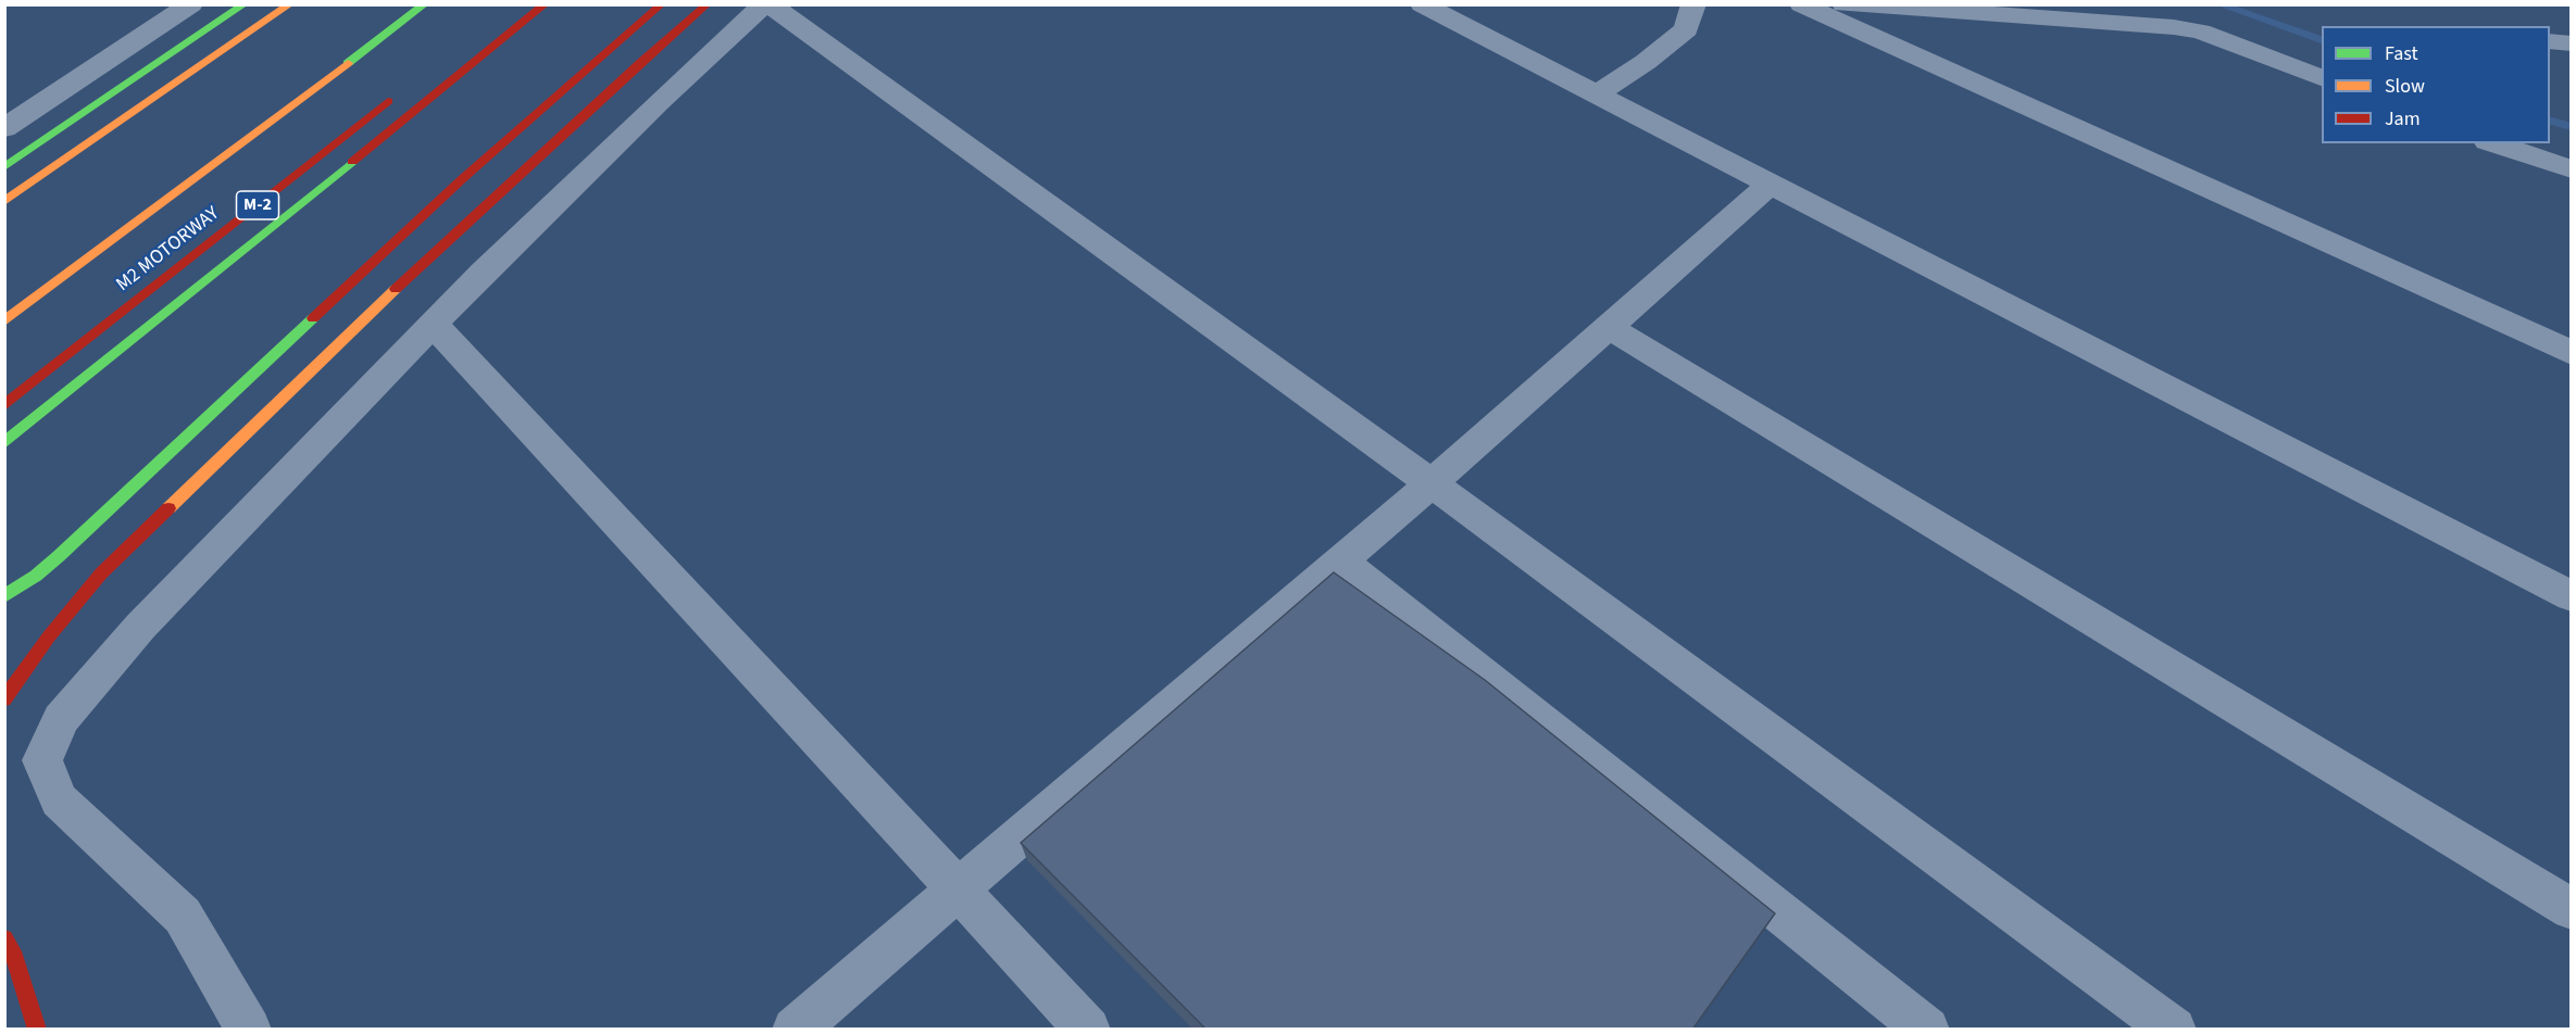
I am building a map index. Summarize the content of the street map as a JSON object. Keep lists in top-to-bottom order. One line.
{"streets":{"highway":["M-2","M2 MOTORWAY"]},"legend":["Fast","Slow","Jam"]}
